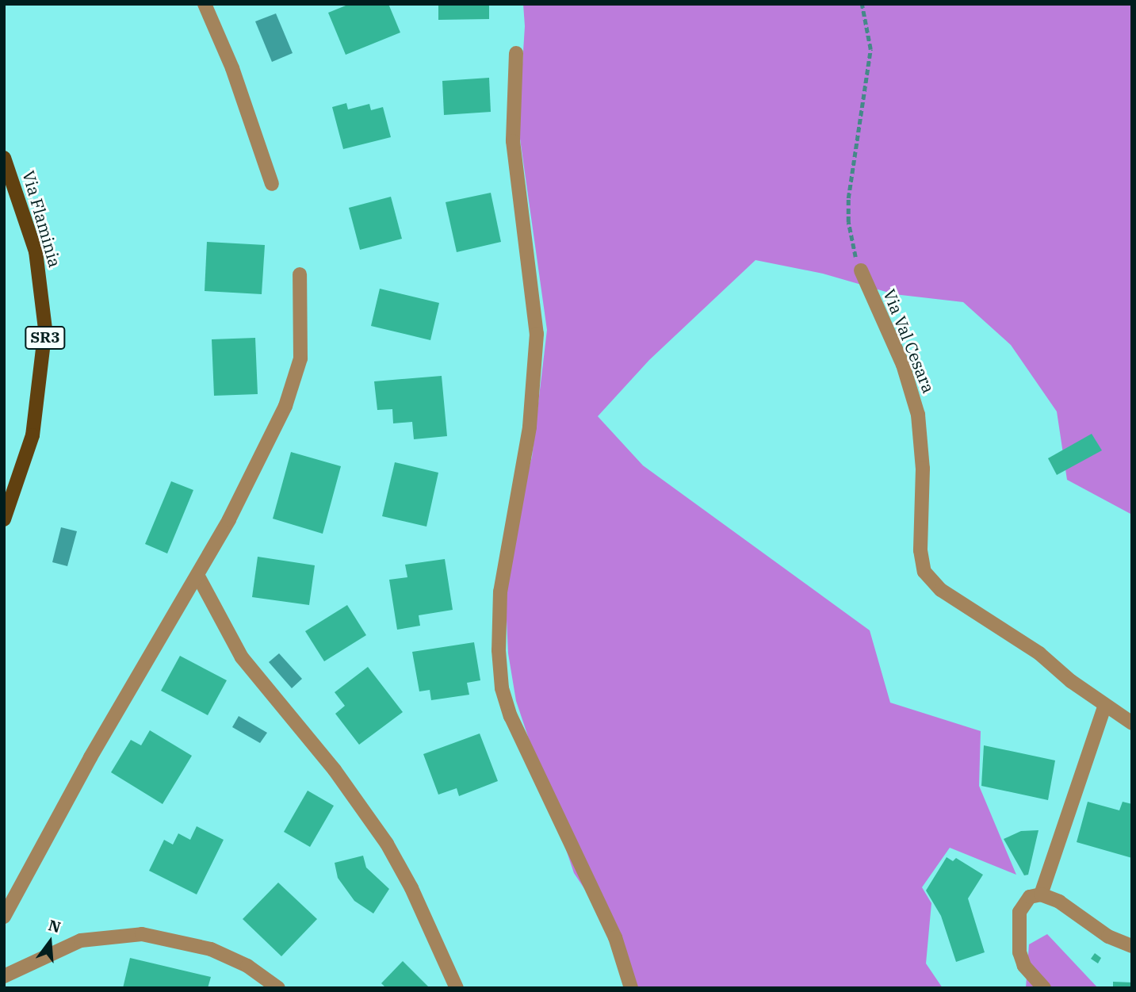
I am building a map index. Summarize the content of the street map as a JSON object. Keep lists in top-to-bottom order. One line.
{"streets":{"main road":["Via Flaminia","SR3"],"street":["Via Val Cesara"]},"north":"top"}
